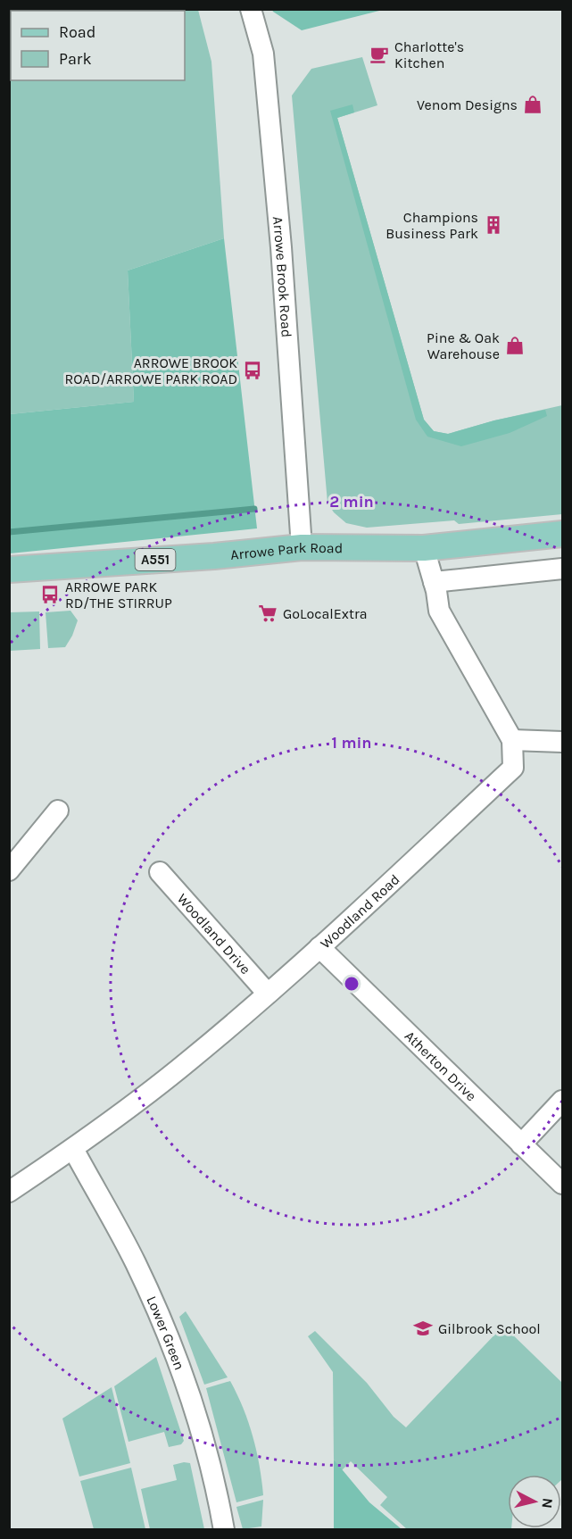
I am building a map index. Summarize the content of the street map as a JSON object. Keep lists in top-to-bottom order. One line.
{"streets":{"main road":["Arrowe Park Road","A551"],"street":["Arrowe Brook Road","Woodland Road","Woodland Drive","Atherton Drive","Lower Green"]},"crossings":[["Arrowe Brook Road","Arrowe Park Road"],["Arrowe Park Road","Woodland Road"],["Woodland Road","Woodland Drive"],["Woodland Road","Atherton Drive"],["Woodland Road","Lower Green"]],"places":{"cafe":["Charlotte's Kitchen"],"shop":["Venom Designs","Pine & Oak Warehouse"],"building":["Champions Business Park"],"bus stop":["ARROWE BROOK ROAD/ARROWE PARK ROAD","ARROWE PARK RD/THE STIRRUP"],"supermarket":["GoLocalExtra"],"school or university":["Gilbrook School"]},"legend":["Road","Park"],"north":"right","rings":["2 min","1 min"]}
